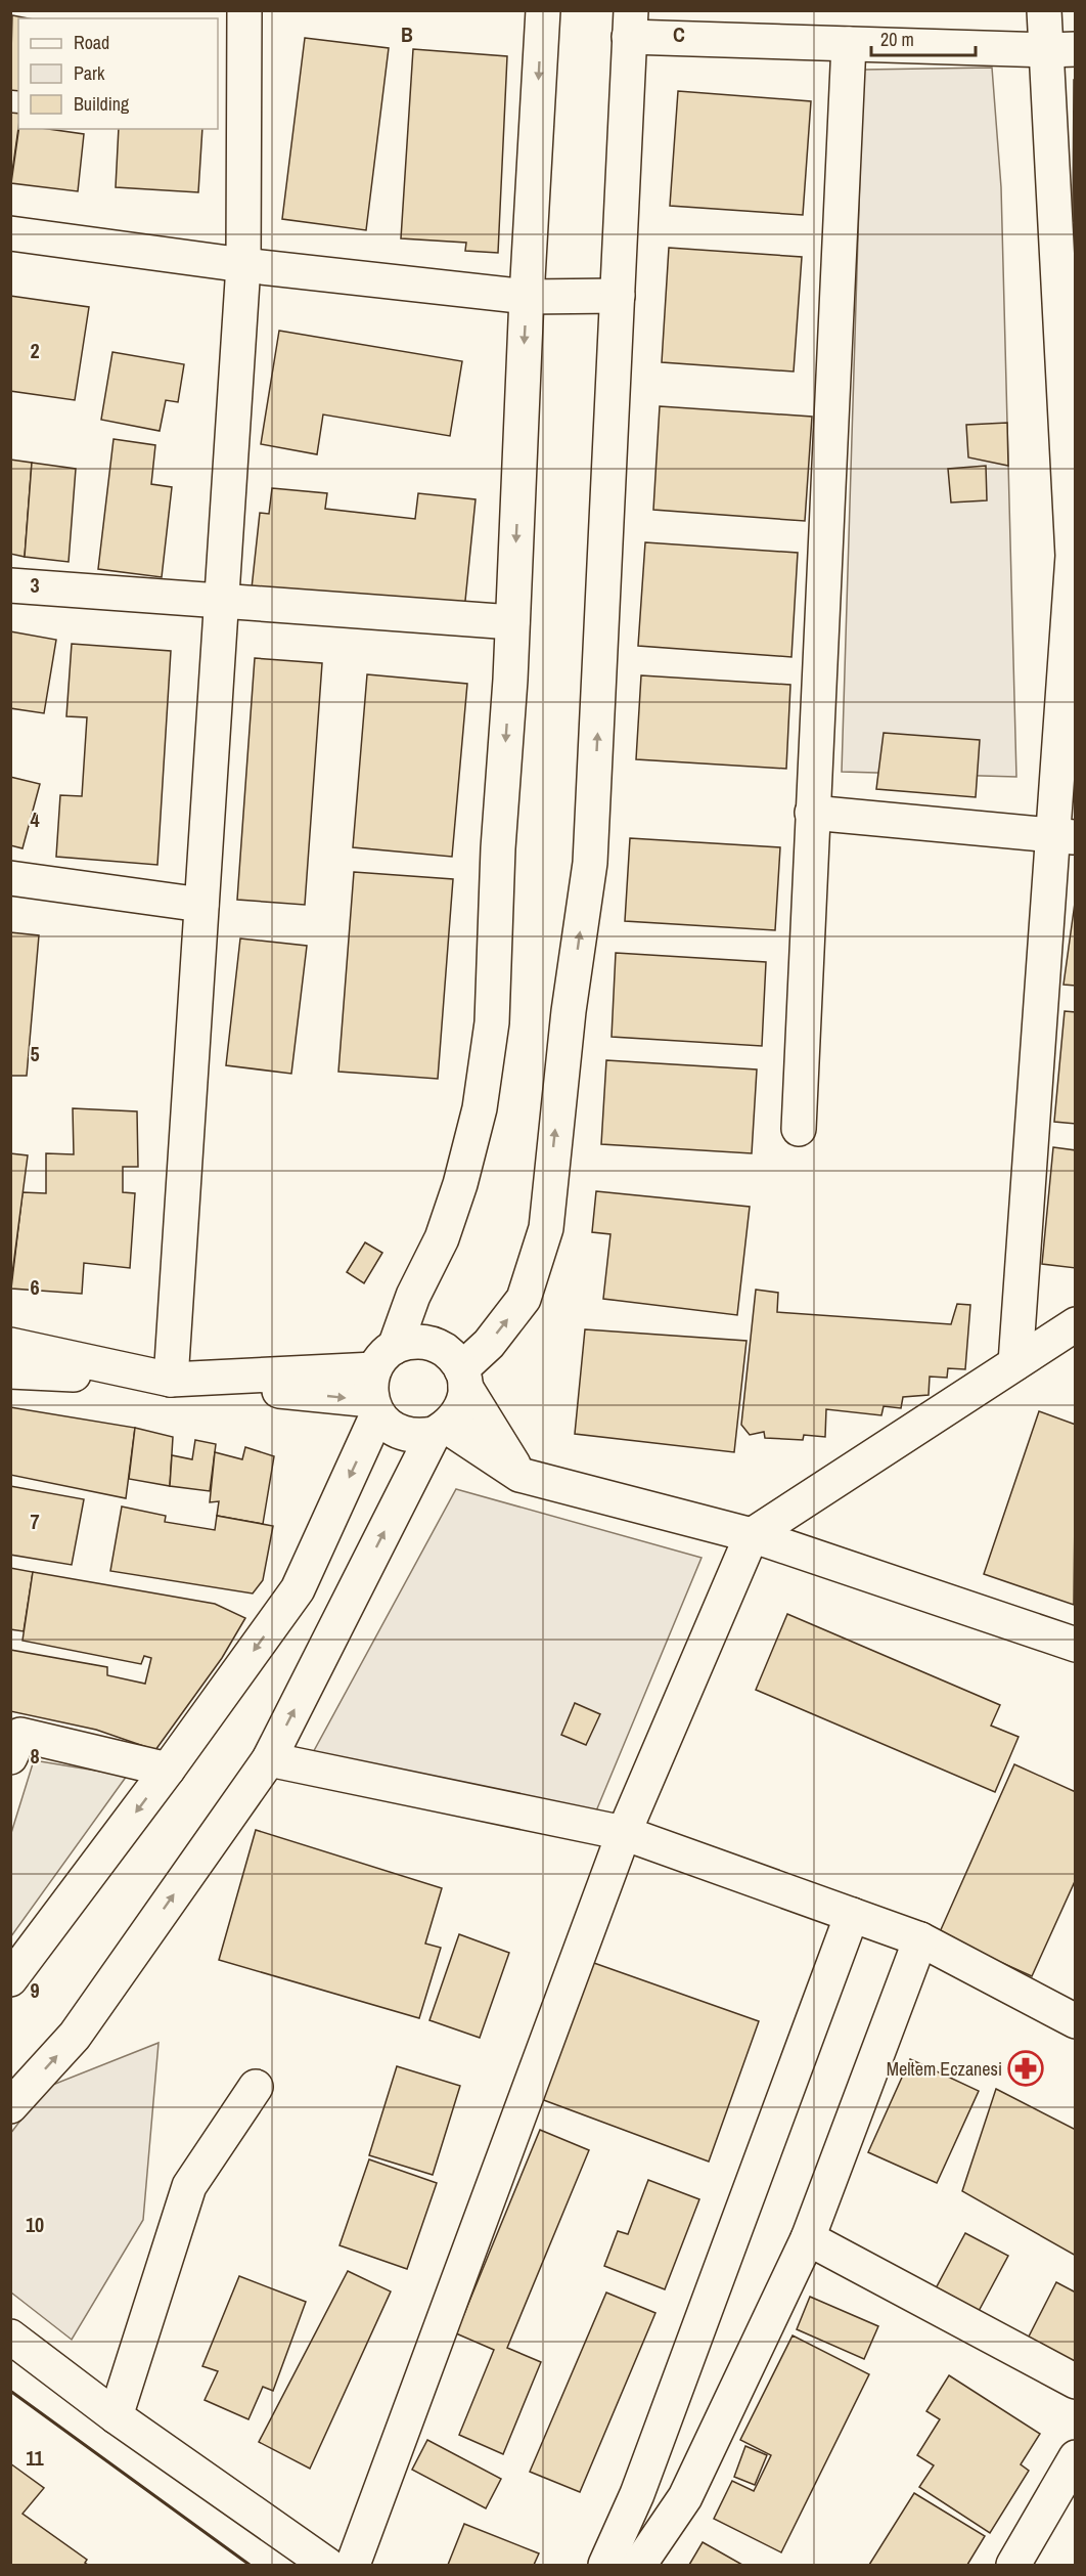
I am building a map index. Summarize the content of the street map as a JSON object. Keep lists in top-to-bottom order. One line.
{"places":{"pharmacy":["Meltem Eczanesi"]},"legend":["Road","Park","Building"],"scale_bar":"20 m","grid":{"columns":["B","C"],"rows":["2","3","4","5","6","7","8","9","10","11"]}}
